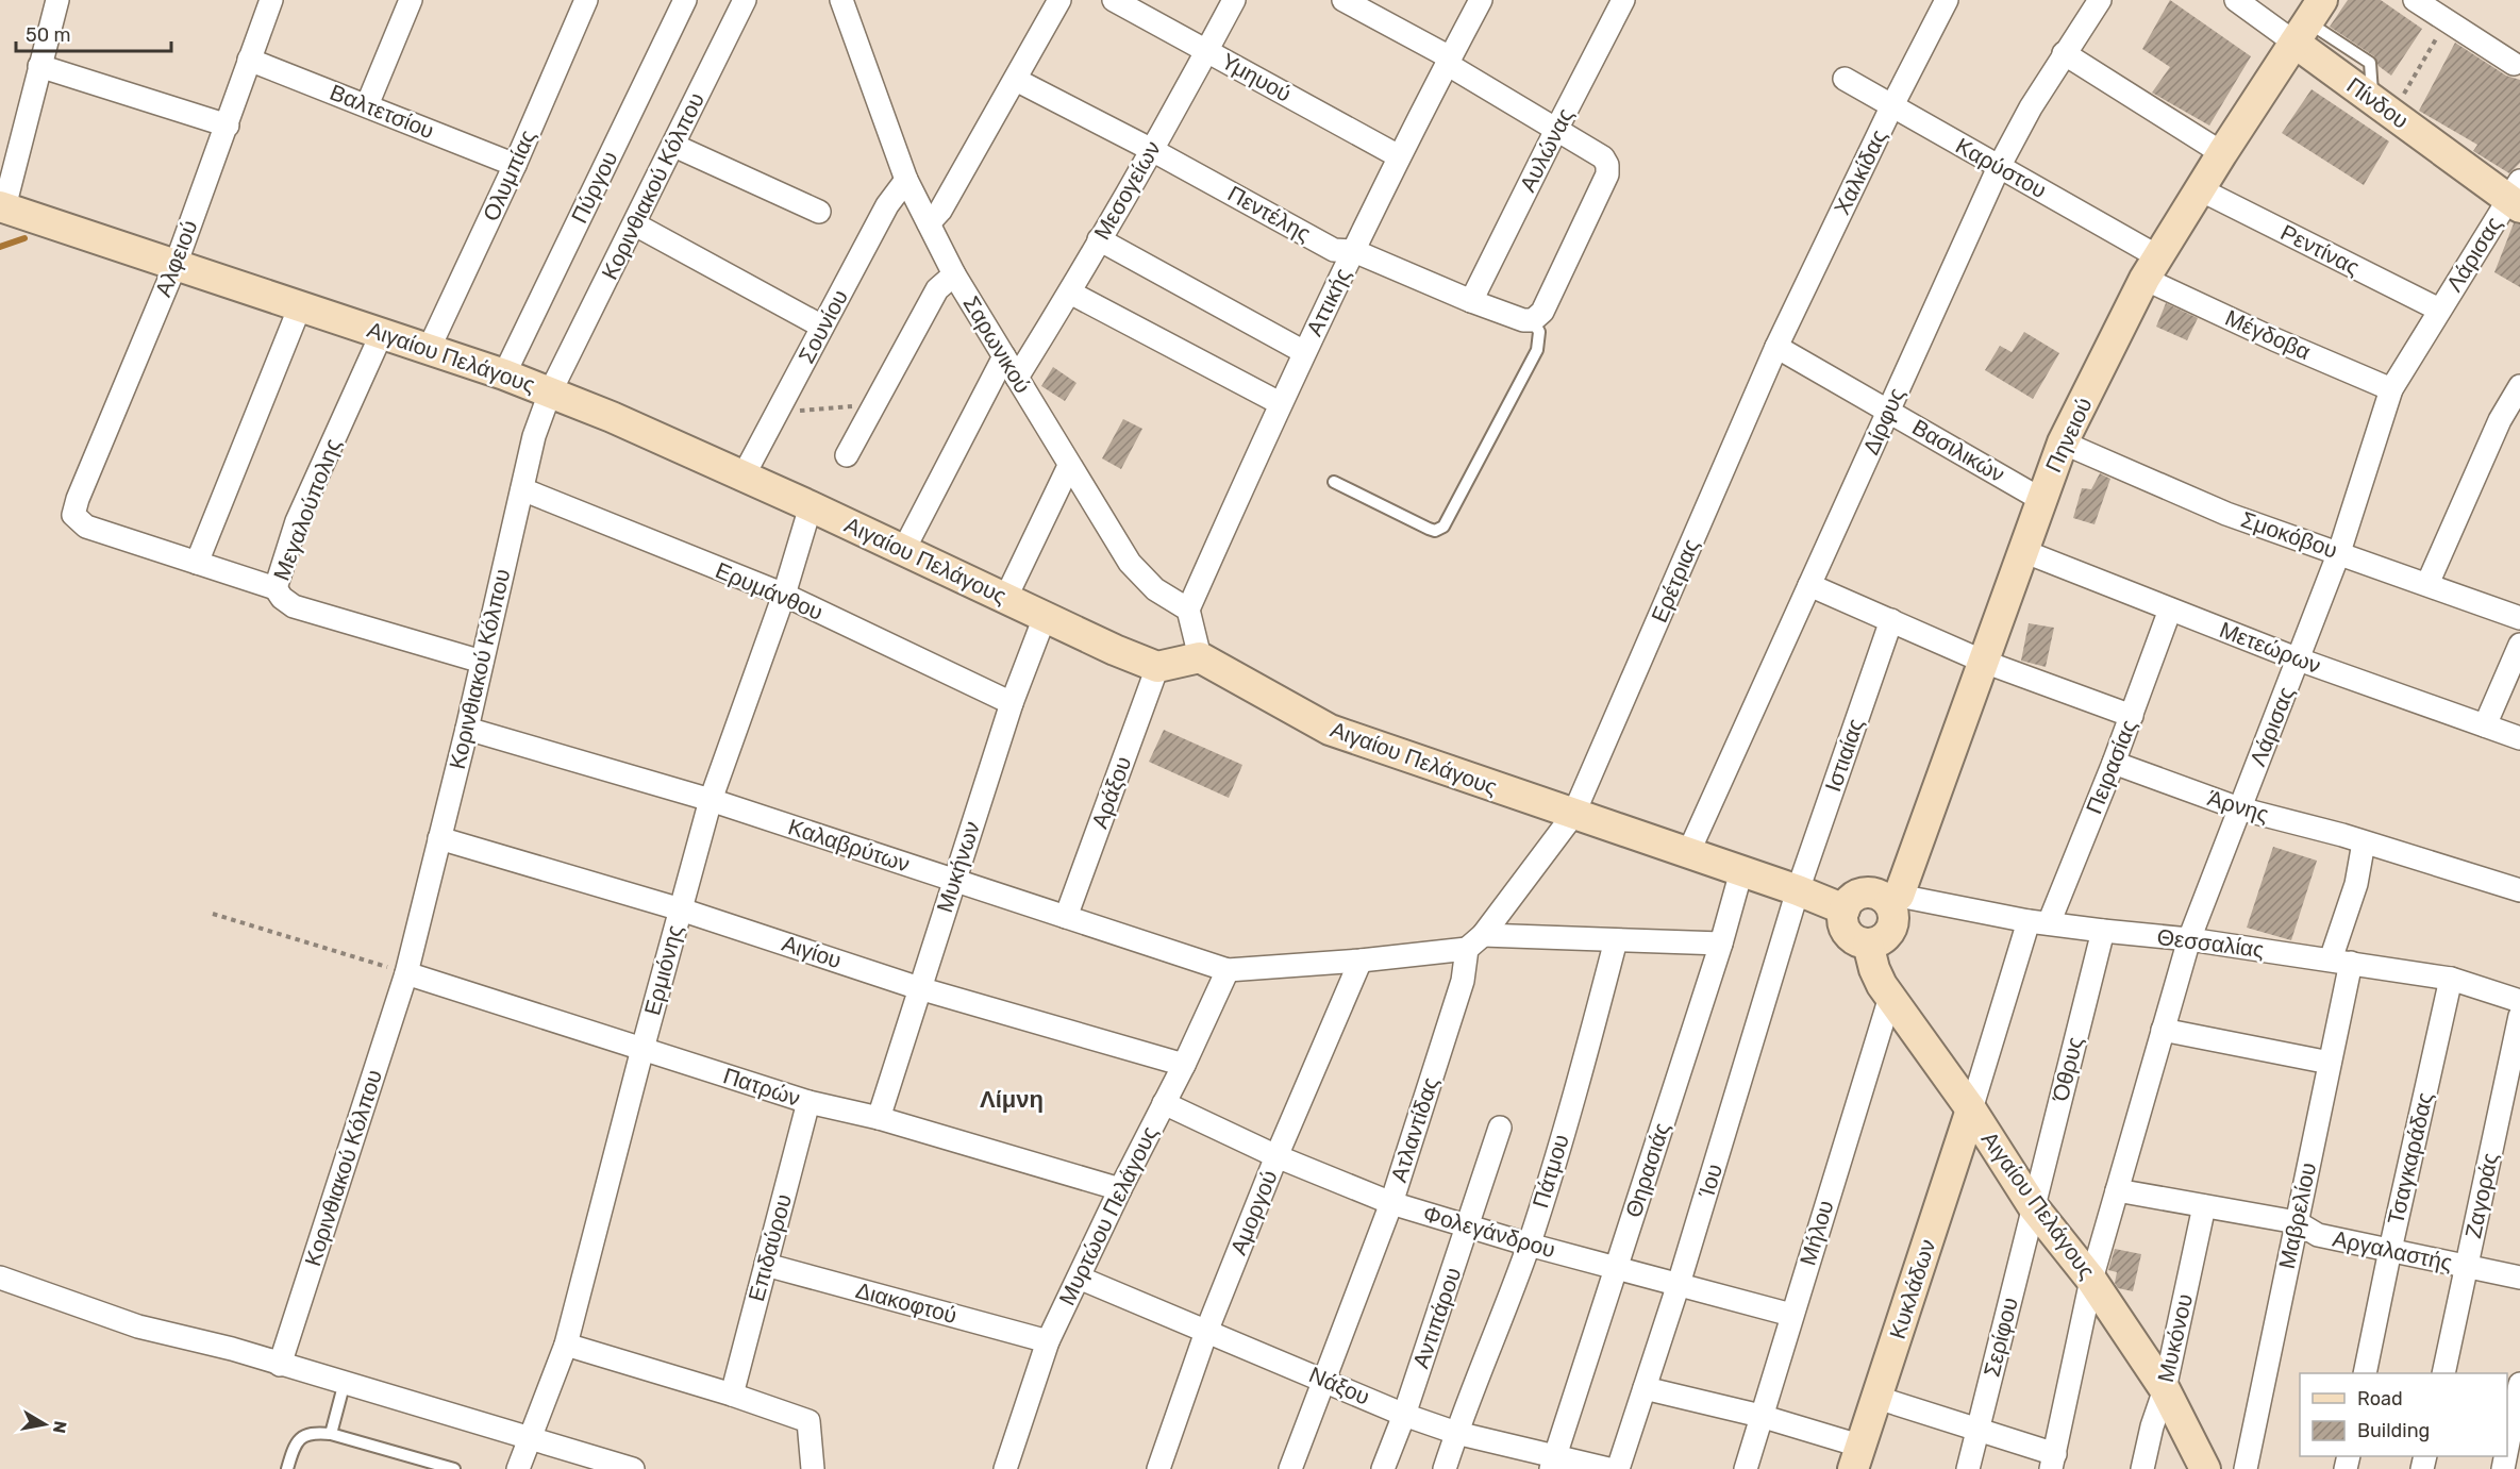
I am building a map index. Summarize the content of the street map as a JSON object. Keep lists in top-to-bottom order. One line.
{"streets":{"main road":["Πίνδου","Αιγαίου Πελάγους","Πηνειού","Κυκλάδων"],"street":["Υμηυού","Βαλτετσίου","Αυλώνας","Καρύστου","Χαλκίδας","Ολυμπίας","Κορινθιακού Κόλπου","Πύργου","Μεσογείων","Πεντέλης","Ρεντίνας","Λάρισας","Αλφειού","Αττικής","Σουνίου","Μέγδοβα","Σαρωνικού","Δίρφυς","Βασιλικών","Μεγαλούπολης","Σμοκόβου","Ερέτριας","Ερυμάνθου","Μετεώρων","Ιστιαίας","Πειρασίας","Αράξου","Άρνης","Καλαβρύτων","Μυκήνων","Θεσσαλίας","Αιγίου","Ερμιόνης","Όθρυς","Πατρών","Ατλαντίδας","Τσαγκαράδας","Θηρασιάς","Πάτμου","Ίου","Ζαγοράς","Αμοργού","Μυρτώου Πελάγους","Μαβρελίου","Φολεγάνδρου","Μήλου","Επιδαύρου","Αργαλαστής","Διακοφτού","Αντιπάρου","Σερίφου","Μυκόνου","Νάξου"]},"crossings":[["Υμηυού","Μεσογείων"],["Υμηυού","Αττικής"],["Πίνδου","Λάρισας"],["Πίνδου","Πηνειού"],["Βαλτετσίου","Ολυμπίας"],["Βαλτετσίου","Αλφειού"],["Αυλώνας","Πεντέλης"],["Καρύστου","Χαλκίδας"],["Καρύστου","Μέγδοβα"],["Καρύστου","Δίρφυς"],["Καρύστου","Πηνειού"],["Χαλκίδας","Βασιλικών"],["Χαλκίδας","Ερέτριας"],["Ολυμπίας","Αιγαίου Πελάγους"],["Κορινθιακού Κόλπου","Αιγαίου Πελάγους"],["Κορινθιακού Κόλπου","Μεγαλούπολης"],["Κορινθιακού Κόλπου","Ερυμάνθου"],["Κορινθιακού Κόλπου","Καλαβρύτων"],["Κορινθιακού Κόλπου","Αιγίου"],["Κορινθιακού Κόλπου","Πατρών"],["Πύργου","Αιγαίου Πελάγους"],["Μεσογείων","Πεντέλης"],["Μεσογείων","Σαρωνικού"],["Πεντέλης","Αττικής"],["Ρεντίνας","Λάρισας"],["Ρεντίνας","Πηνειού"],["Λάρισας","Μέγδοβα"],["Λάρισας","Αιγαίου Πελάγους"],["Λάρισας","Σμοκόβου"],["Λάρισας","Μετεώρων"],["Λάρισας","Άρνης"],["Λάρισας","Θεσσαλίας"],["Λάρισας","Αργαλαστής"],["Αλφειού","Αιγαίου Πελάγους"],["Αττικής","Σαρωνικού"],["Σουνίου","Σαρωνικού"],["Σουνίου","Αιγαίου Πελάγους"],["Μέγδοβα","Πηνειού"],["Αιγαίου Πελάγους","Δίρφυς"],["Αιγαίου Πελάγους","Πηνειού"],["Αιγαίου Πελάγους","Μεγαλούπολης"],["Αιγαίου Πελάγους","Ερέτριας"],["Αιγαίου Πελάγους","Ιστιαίας"],["Αιγαίου Πελάγους","Πειρασίας"],["Αιγαίου Πελάγους","Αράξου"],["Αιγαίου Πελάγους","Μυκήνων"],["Αιγαίου Πελάγους","Θεσσαλίας"],["Αιγαίου Πελάγους","Ερμιόνης"],["Αιγαίου Πελάγους","Όθρυς"],["Αιγαίου Πελάγους","Θηρασιάς"],["Αιγαίου Πελάγους","Ίου"],["Αιγαίου Πελάγους","Μήλου"],["Αιγαίου Πελάγους","Κυκλάδων"],["Αιγαίου Πελάγους","Σερίφου"],["Αιγαίου Πελάγους","Μυκόνου"],["Δίρφυς","Βασιλικών"],["Πηνειού","Βασιλικών"],["Πηνειού","Σμοκόβου"],["Πηνειού","Μετεώρων"],["Πηνειού","Θεσσαλίας"],["Βασιλικών","Ερέτριας"],["Ερυμάνθου","Μυκήνων"],["Ερυμάνθου","Ερμιόνης"],["Μετεώρων","Πειρασίας"],["Ιστιαίας","Ίου"],["Πειρασίας","Άρνης"],["Πειρασίας","Θεσσαλίας"],["Πειρασίας","Κυκλάδων"],["Αράξου","Καλαβρύτων"],["Άρνης","Μαβρελίου"],["Καλαβρύτων","Μυκήνων"],["Καλαβρύτων","Ερμιόνης"],["Καλαβρύτων","Μυρτώου Πελάγους"],["Μυκήνων","Αιγίου"],["Μυκήνων","Πατρών"],["Θεσσαλίας","Όθρυς"],["Θεσσαλίας","Τσαγκαράδας"],["Θεσσαλίας","Μαβρελίου"],["Αιγίου","Ερμιόνης"],["Αιγίου","Μυρτώου Πελάγους"],["Ερμιόνης","Πατρών"],["Όθρυς","Σερίφου"],["Πατρών","Μυρτώου Πελάγους"],["Πατρών","Επιδαύρου"],["Ατλαντίδας","Φολεγάνδρου"],["Ατλαντίδας","Νάξου"],["Τσαγκαράδας","Αργαλαστής"],["Θηρασιάς","Φολεγάνδρου"],["Θηρασιάς","Νάξου"],["Πάτμου","Φολεγάνδρου"],["Πάτμου","Νάξου"],["Ίου","Φολεγάνδρου"],["Ζαγοράς","Αργαλαστής"],["Αμοργού","Φολεγάνδρου"],["Αμοργού","Νάξου"],["Μυρτώου Πελάγους","Φολεγάνδρου"],["Μυρτώου Πελάγους","Διακοφτού"],["Μυρτώου Πελάγους","Νάξου"],["Μαβρελίου","Αργαλαστής"],["Φολεγάνδρου","Μήλου"],["Φολεγάνδρου","Αντιπάρου"],["Επιδαύρου","Διακοφτού"],["Αργαλαστής","Μυκόνου"],["Αντιπάρου","Νάξου"]],"districts":["Λίμνη"],"legend":["Road","Building"],"scale_bar":"50 m","north":"right"}
